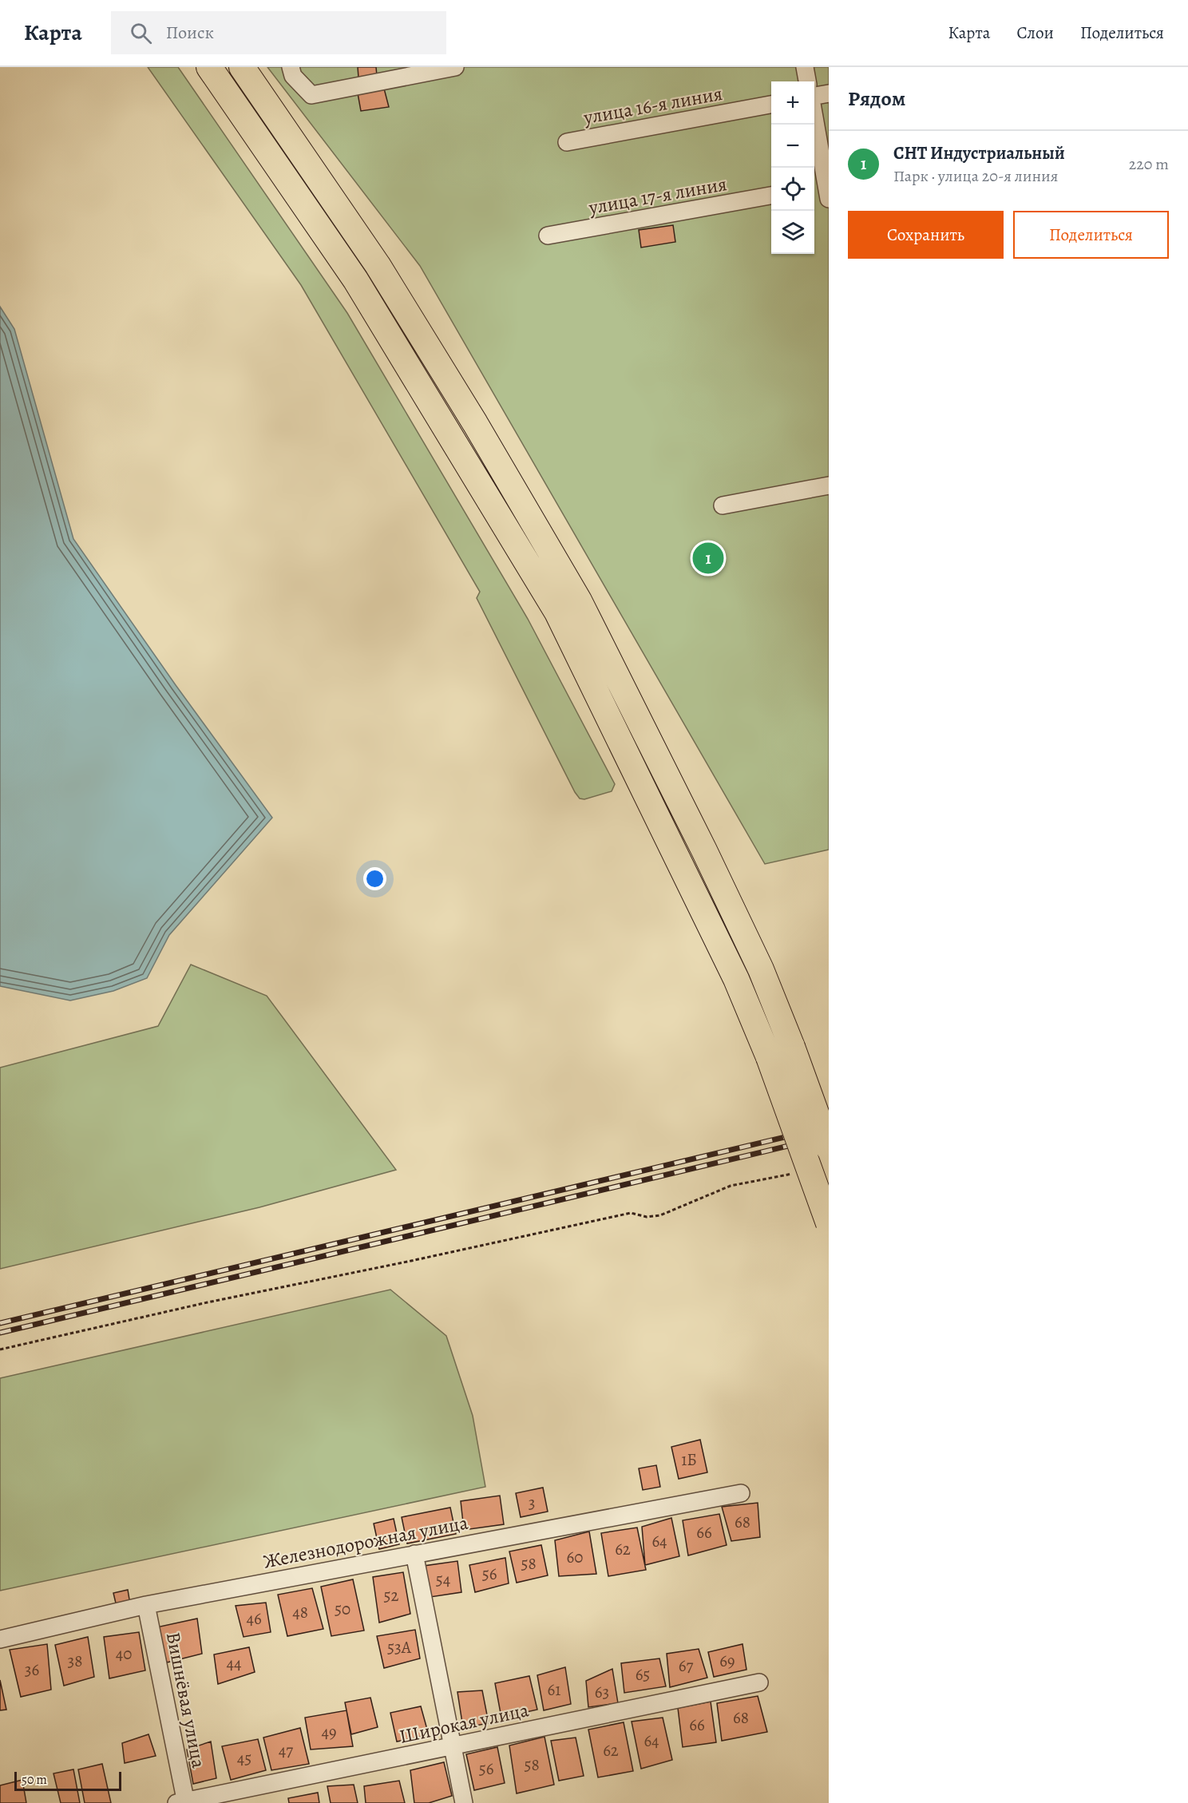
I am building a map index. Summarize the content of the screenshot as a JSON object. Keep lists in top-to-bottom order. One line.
{"streets":{"street":["улица 16-я линия","улица 17-я линия","Железнодорожная улица","Вишнёвая улица","Широкая улица"]},"crossings":[["Железнодорожная улица","Вишнёвая улица"],["Вишнёвая улица","Широкая улица"]],"house_numbers":["1Б","3","68","66","64","62","60","58","56","54","52","50","48","46","53А","40","38","69","44","67","36","65","61","63","68","66","49","64","47","62","45","58","56"],"scale_bar":"50 m","page":{"header":"Карта","search":"Поиск","nav":["Карта","Слои","Поделиться"],"heading":"Рядом","map_buttons":["+","−"],"list":[{"mark":"1","name":"СНТ Индустриальный","note":"Парк · улица 20-я линия","value":"220 m"}],"buttons":["Сохранить","Поделиться"],"pins":"1","scale":"50 m"}}
